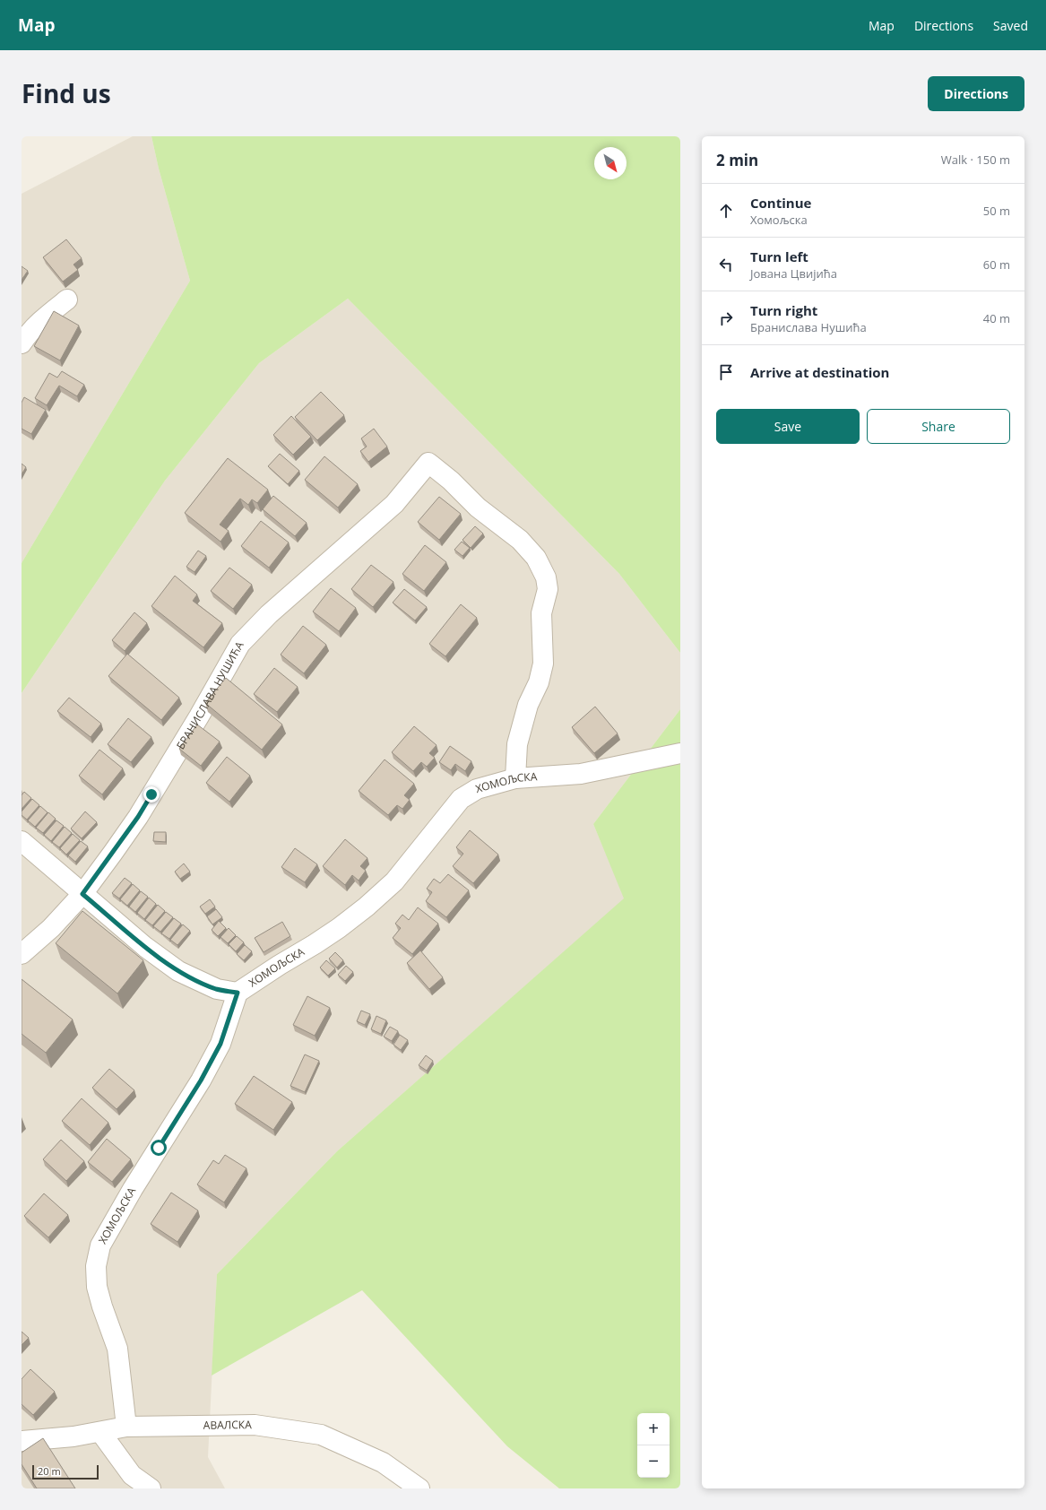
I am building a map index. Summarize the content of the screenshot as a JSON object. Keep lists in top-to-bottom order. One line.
{"streets":{"street":["БРАНИСЛАВА НУШИЋА","ХОМОЉСКА","АВАЛСКА"]},"crossings":[["БРАНИСЛАВА НУШИЋА","ХОМОЉСКА"],["ХОМОЉСКА","АВАЛСКА"]],"scale_bar":"20 m","north":"bottom right","page":{"header":"Map","nav":["Map","Directions","Saved"],"title":"Find us","buttons":["Directions",["Save","Share"]],"heading":["2 min","Walk · 150 m"],"list":[["Continue","Хомољска","50 m"],["Turn left","Јована Цвијића","60 m"],["Turn right","Бранислава Нушића","40 m"],"Arrive at destination"],"map_buttons":["+","−"],"scale":"20 m"}}
